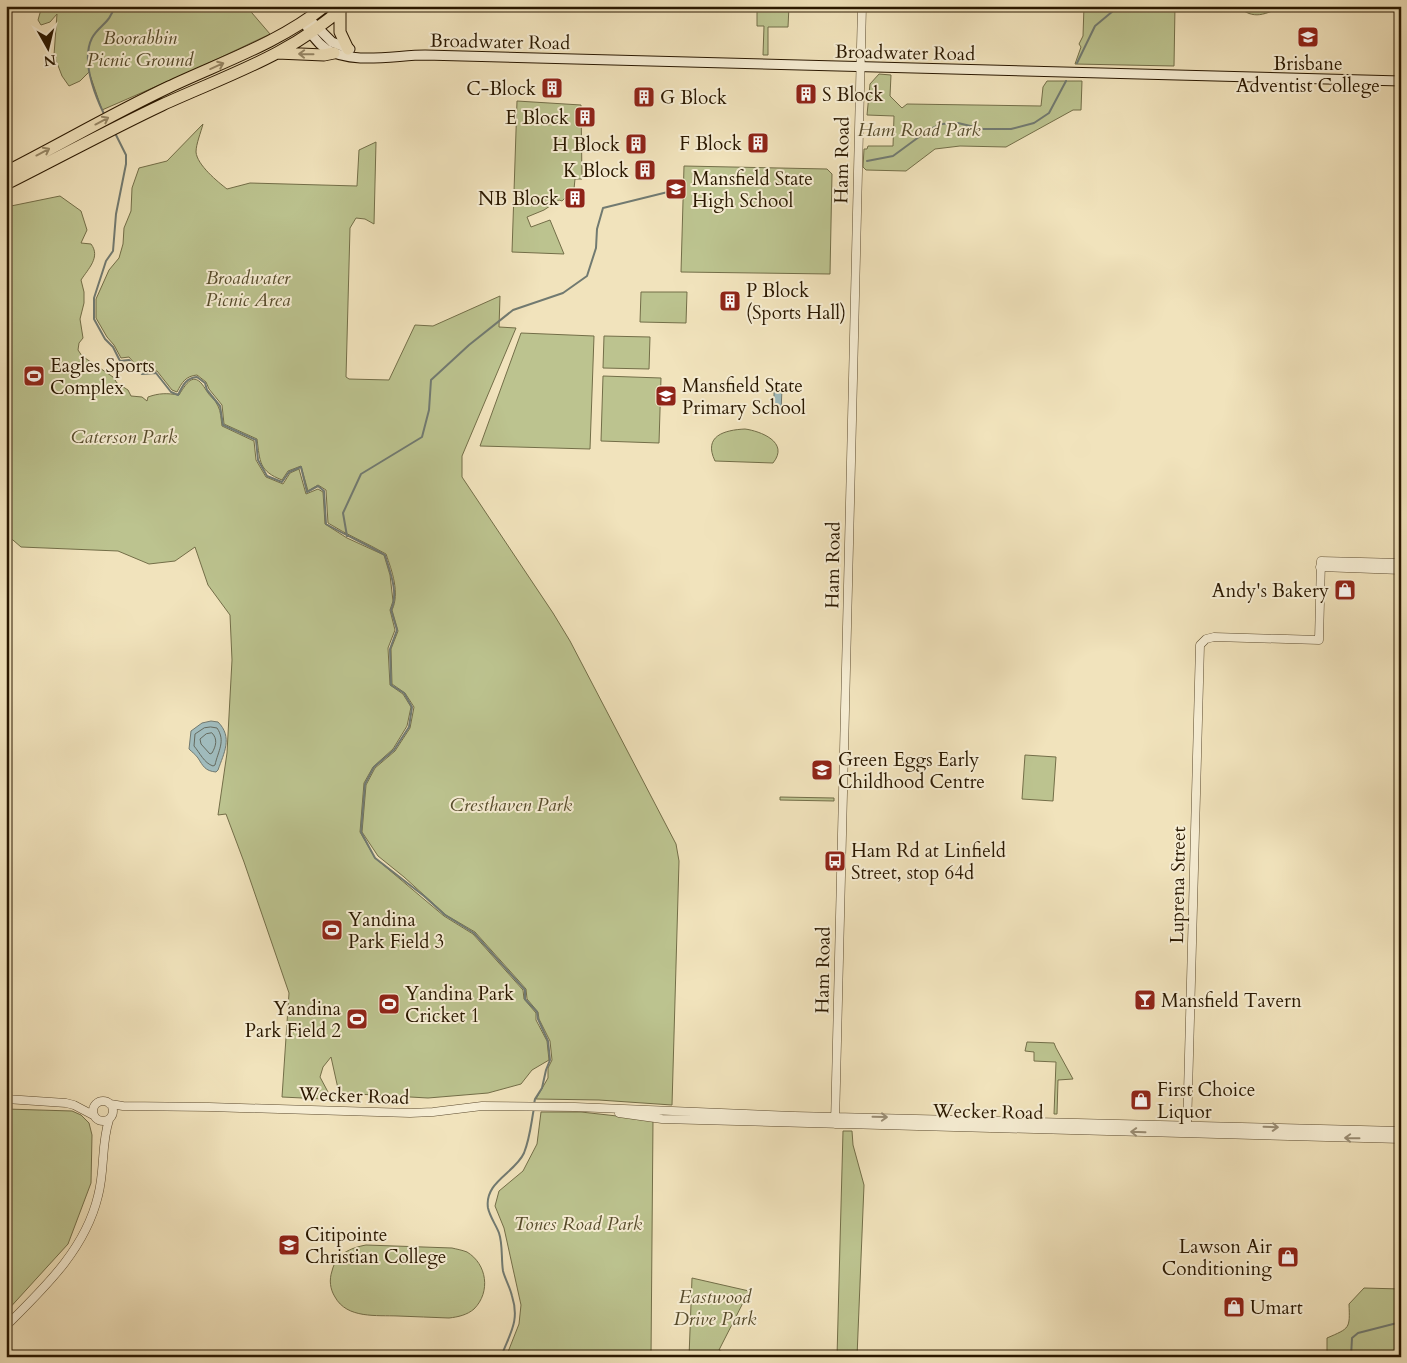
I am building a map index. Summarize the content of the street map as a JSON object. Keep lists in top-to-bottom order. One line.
{"streets":{"main road":["Broadwater Road"],"street":["Ham Road","Luprena Street","Wecker Road"]},"crossings":[["Broadwater Road","Ham Road"],["Ham Road","Wecker Road"],["Luprena Street","Wecker Road"]],"parks":["Boorabbin Picnic Ground","Ham Road Park","Broadwater Picnic Area","Caterson Park","Cresthaven Park","Tones Road Park","Eastwood Drive Park"],"places":{"school or university":["Brisbane Adventist College","Mansfield State High School","Mansfield State Primary School","Green Eggs Early Childhood Centre","Citipointe Christian College"],"building":["C-Block","S Block","G Block","E Block","F Block","H Block","K Block","NB Block","P Block (Sports Hall)"],"sports":["Eagles Sports Complex","Yandina Park Field 3","Yandina Park Cricket 1","Yandina Park Field 2"],"shop":["Andy's Bakery","First Choice Liquor","Lawson Air Conditioning","Umart"],"bus stop":["Ham Rd at Linfield Street, stop 64d"],"bar":["Mansfield Tavern"]},"north":"bottom"}
